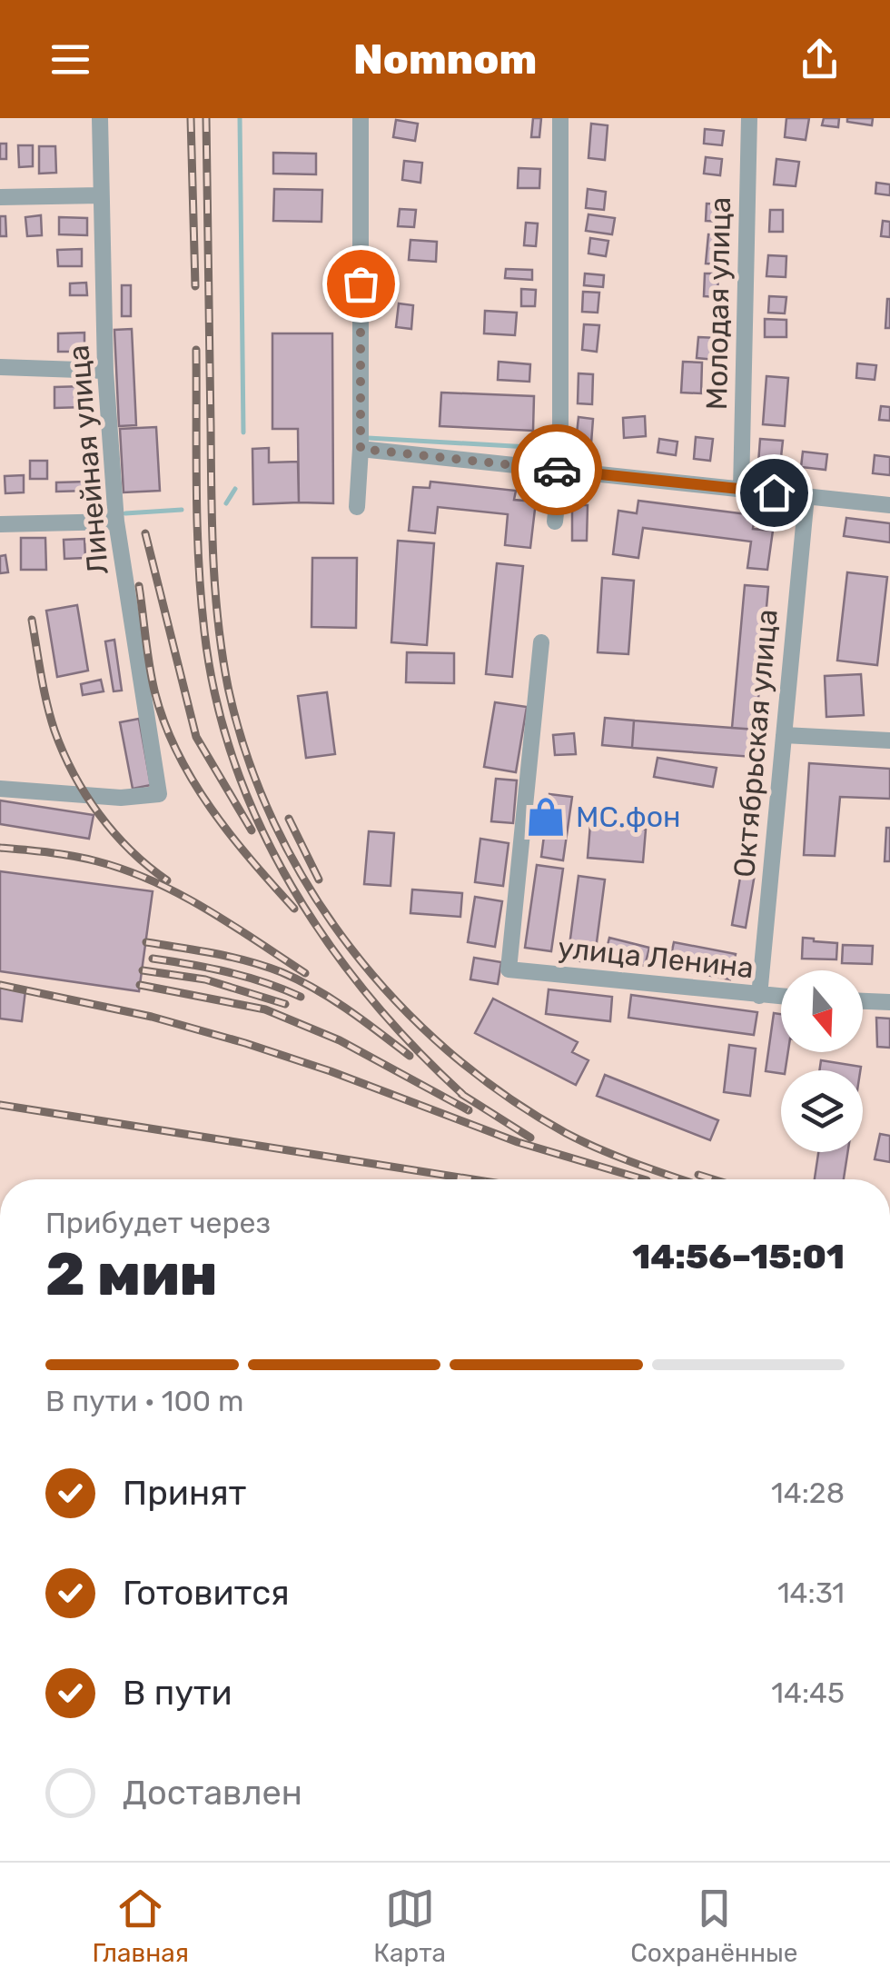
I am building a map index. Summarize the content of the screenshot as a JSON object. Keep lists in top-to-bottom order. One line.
{"streets":{"street":["Молодая улица","Линейная улица","Октябрьская улица","улица Ленина"]},"crossings":[["Октябрьская улица","улица Ленина"]],"places":{"shop":["МС.фон"]},"north":"bottom","page":{"header":"Nomnom","heading":["2 мин","Прибудет через","14:56–15:01"],"bar":"В пути · 100 m","list":[["Принят","14:28"],["Готовится","14:31"],["В пути","14:45"],"Доставлен"],"tabs":["Главная","Карта","Сохранённые"]}}
